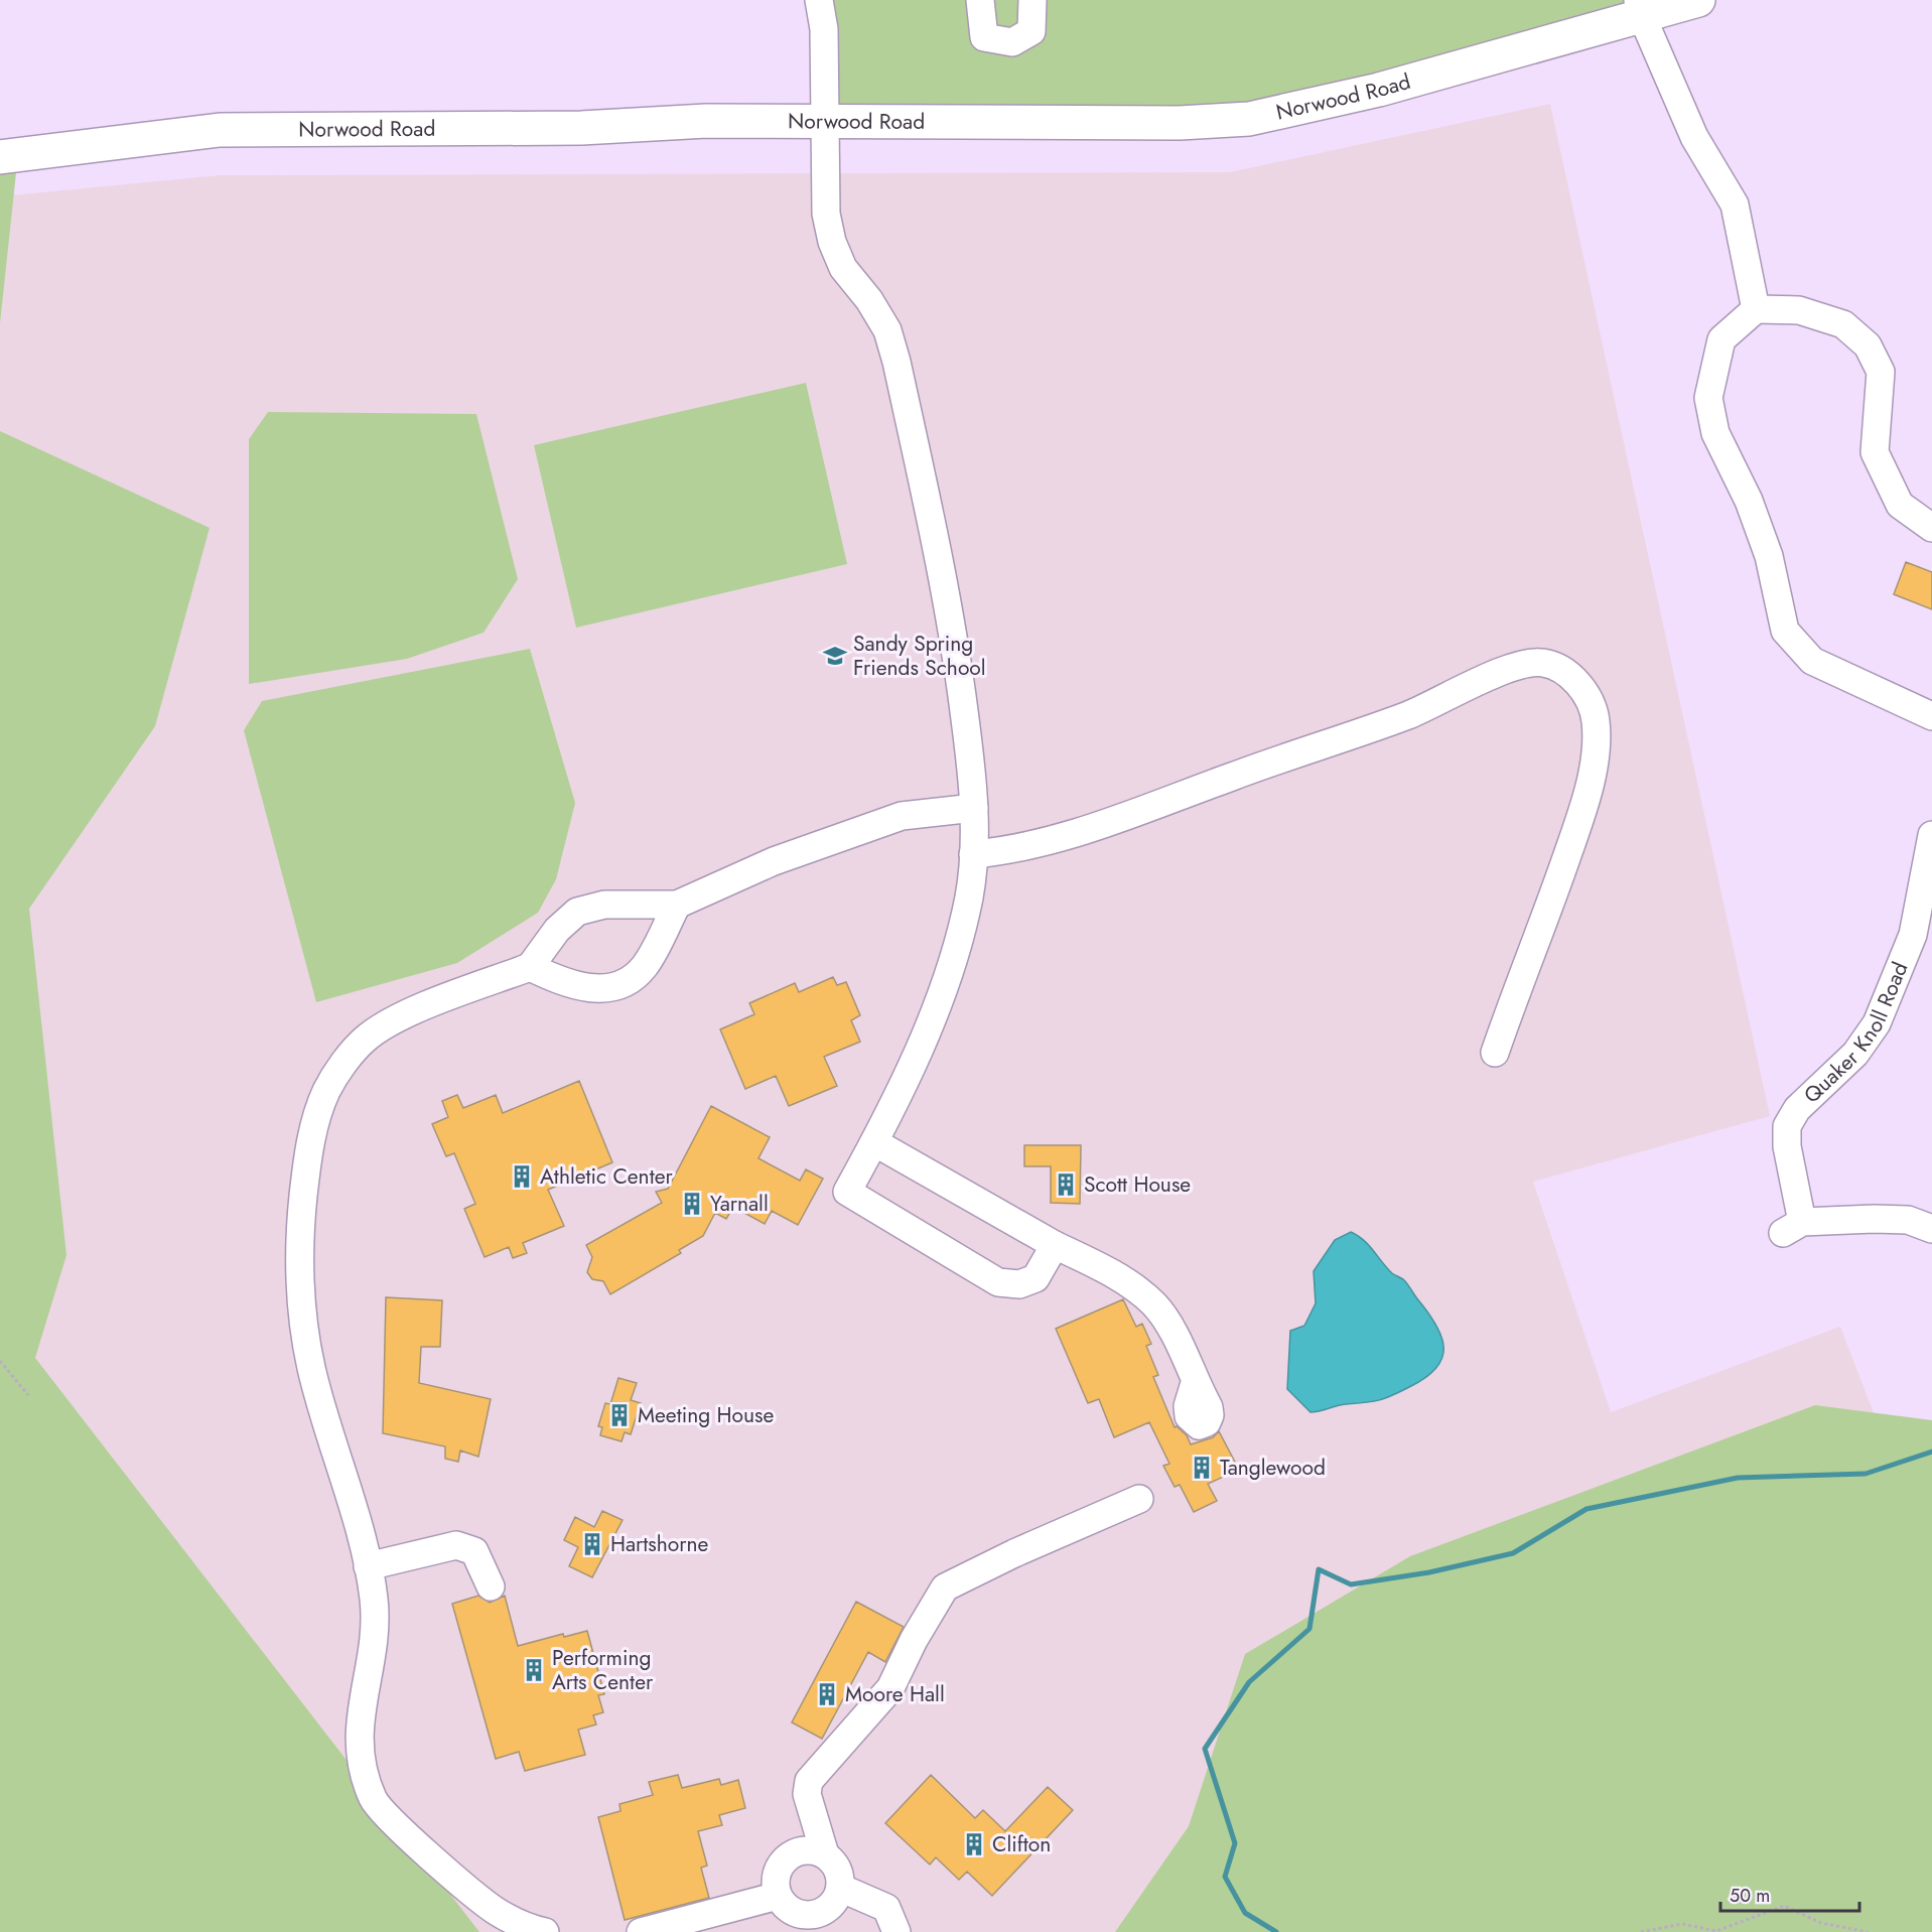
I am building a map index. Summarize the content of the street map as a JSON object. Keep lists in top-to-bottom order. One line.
{"streets":{"main road":["Norwood Road"],"street":["Quaker Knoll Road"]},"places":{"school or university":["Sandy Spring Friends School"],"building":["Athletic Center","Scott House","Yarnall","Meeting House","Tanglewood","Hartshorne","Performing Arts Center","Moore Hall","Clifton"]},"scale_bar":"50 m"}
